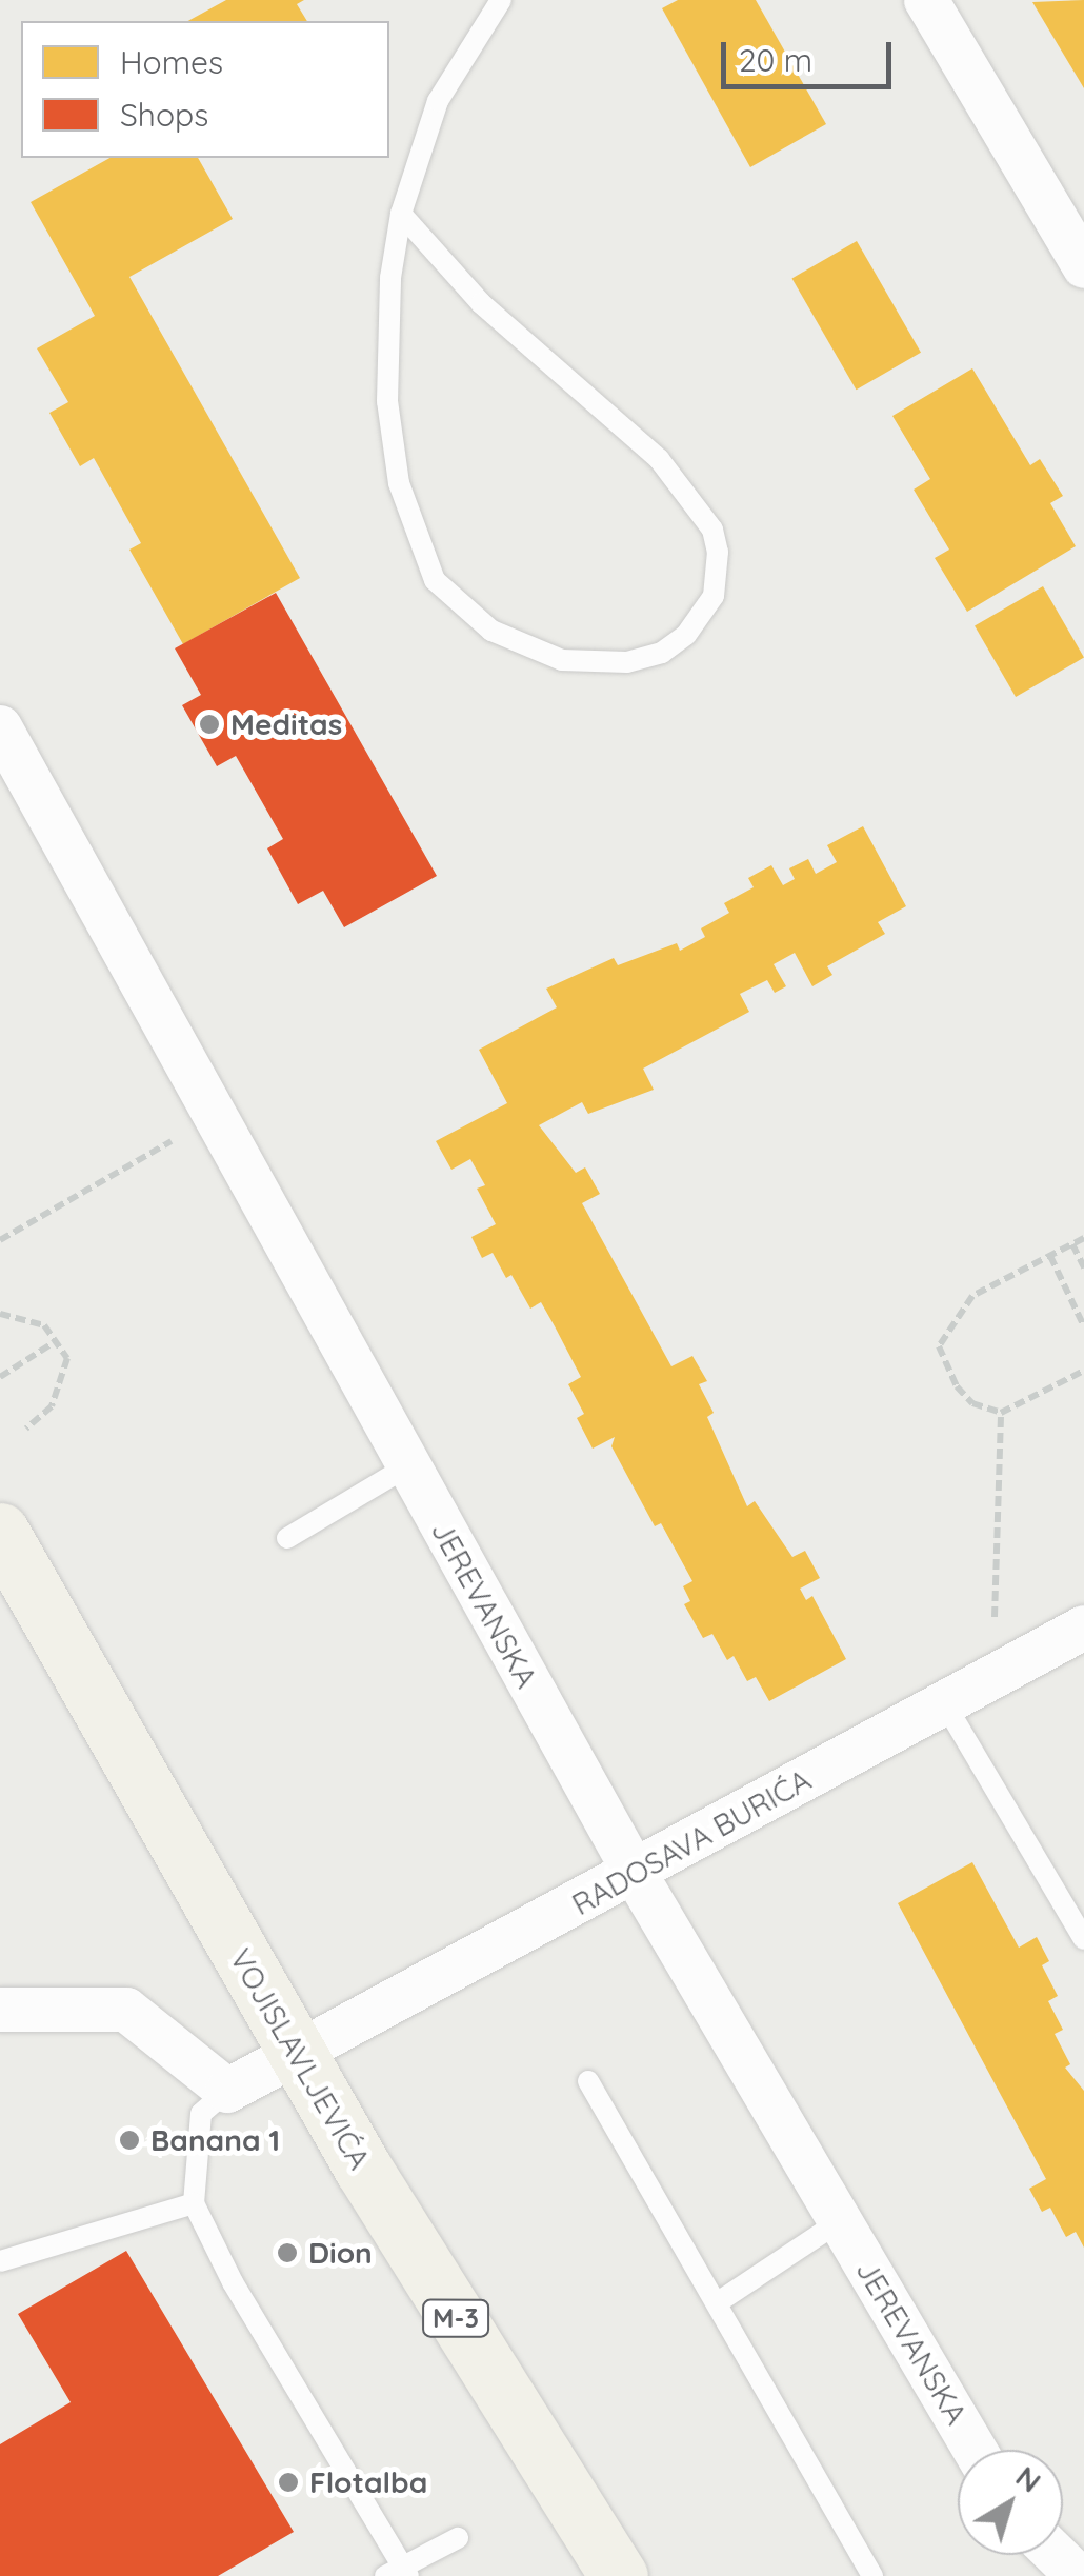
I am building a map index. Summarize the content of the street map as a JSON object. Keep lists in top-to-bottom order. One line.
{"streets":{"main road":["VOJISLAVLJEVIĆA","M-3"],"street":["JEREVANSKA","RADOSAVA BURIĆA"]},"crossings":[["JEREVANSKA","RADOSAVA BURIĆA"],["RADOSAVA BURIĆA","VOJISLAVLJEVIĆA"]],"places":["Meditas","Banana 1","Dion","Flotalba"],"legend":["Homes","Shops"],"scale_bar":"20 m","north":"top right"}
